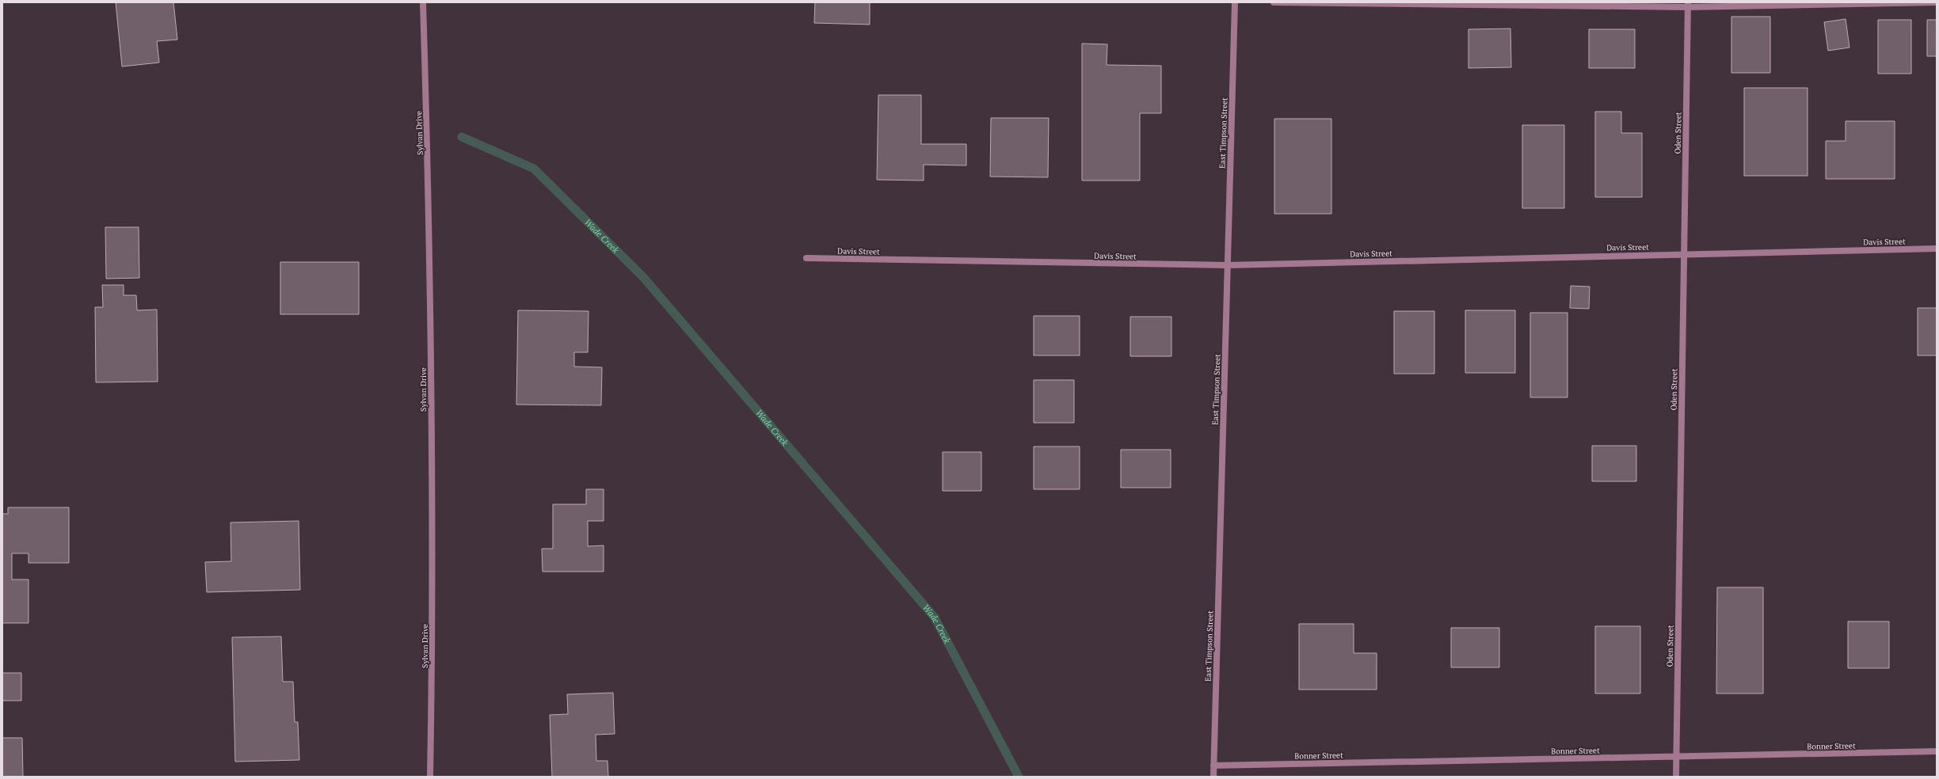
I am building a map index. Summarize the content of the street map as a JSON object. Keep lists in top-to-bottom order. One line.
{"streets":{"street":["Sylvan Drive","East Timpson Street","Oden Street","Davis Street","Bonner Street"]},"crossings":[["East Timpson Street","Davis Street"],["East Timpson Street","Bonner Street"],["Oden Street","Davis Street"],["Oden Street","Bonner Street"]],"water":["Wade Creek"]}
